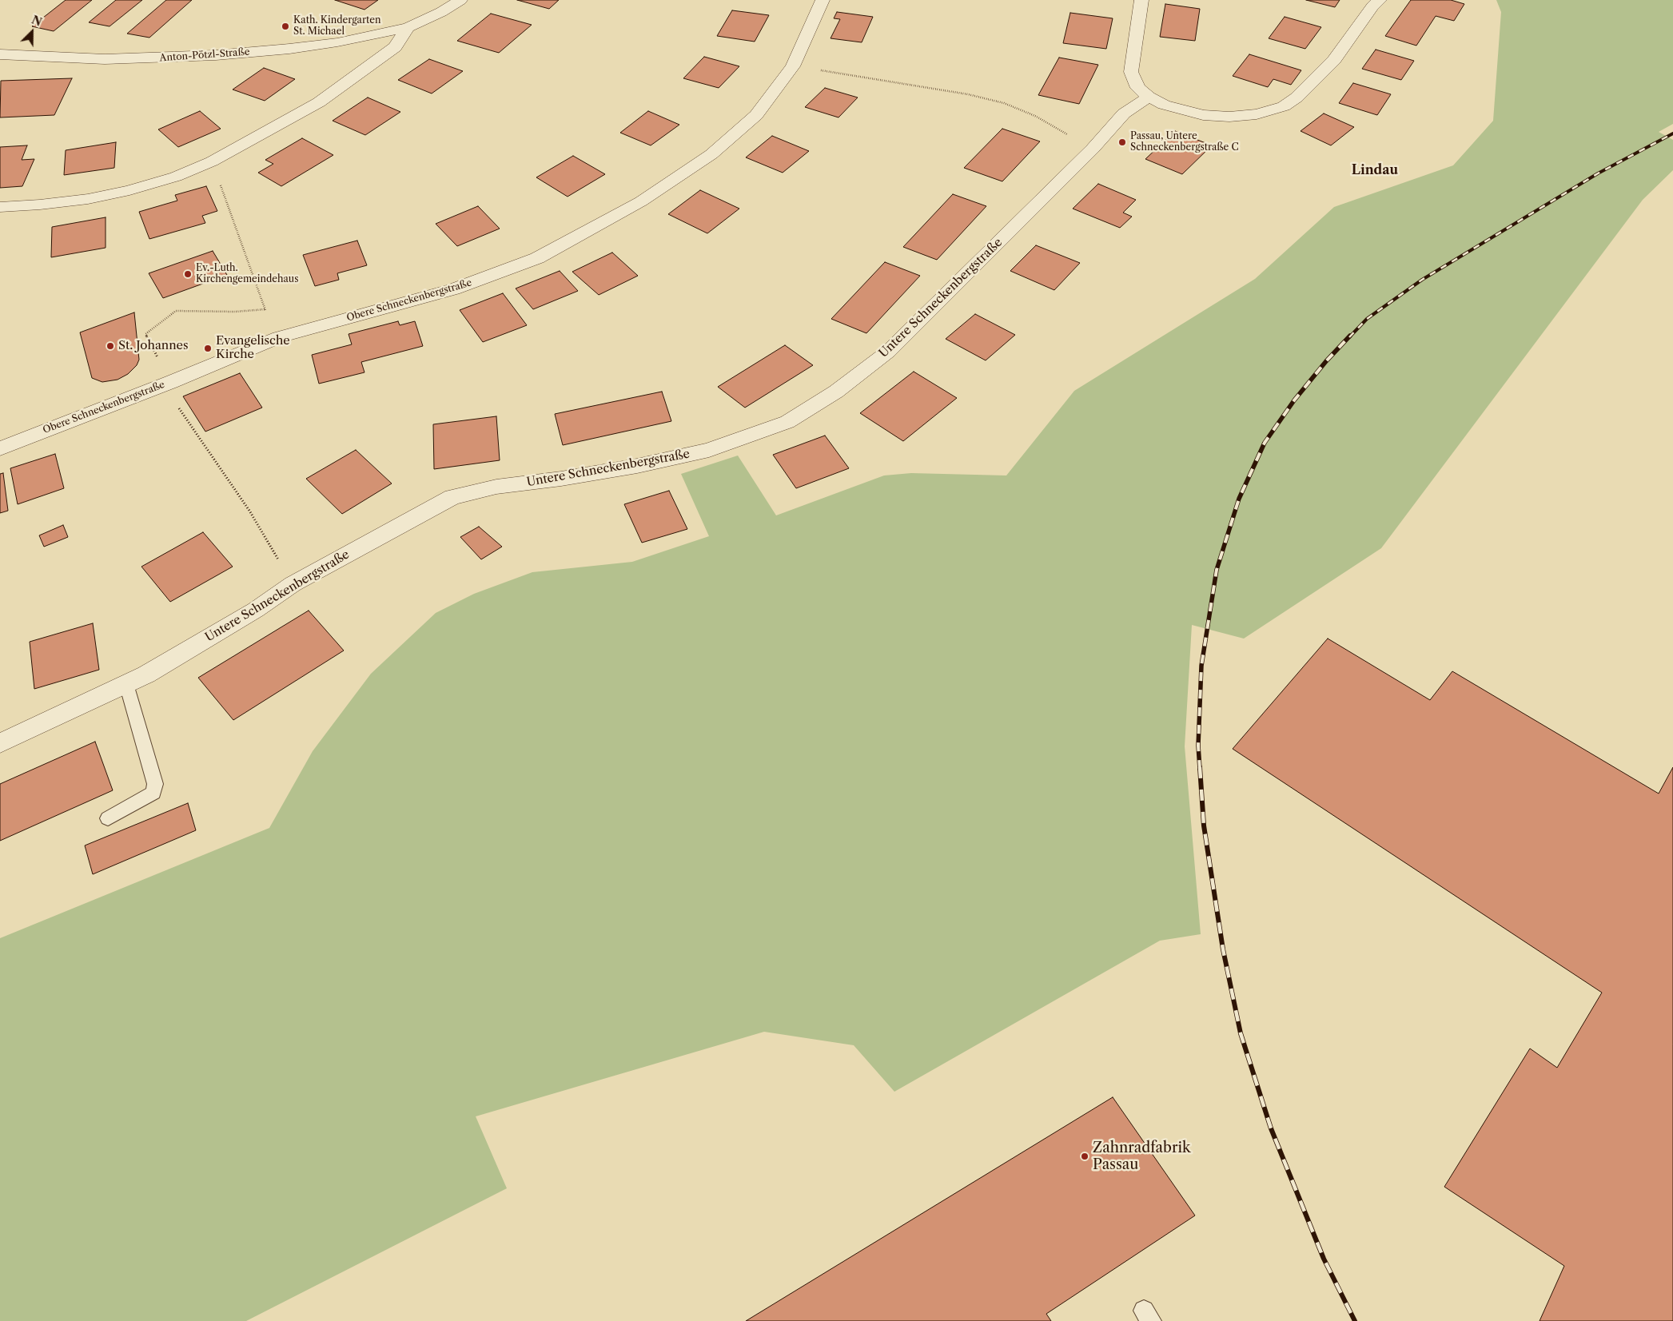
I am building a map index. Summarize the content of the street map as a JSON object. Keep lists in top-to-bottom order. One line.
{"streets":{"street":["Anton-Pötzl-Straße","Untere Schneckenbergstraße","Obere Schneckenbergstraße"]},"districts":["Lindau"],"places":["Kath. Kindergarten St. Michael","Passau, Untere Schneckenbergstraße C","Ev.-Luth. Kirchengemeindehaus","St. Johannes","Evangelische Kirche","Zahnradfabrik Passau"],"north":"top right"}
